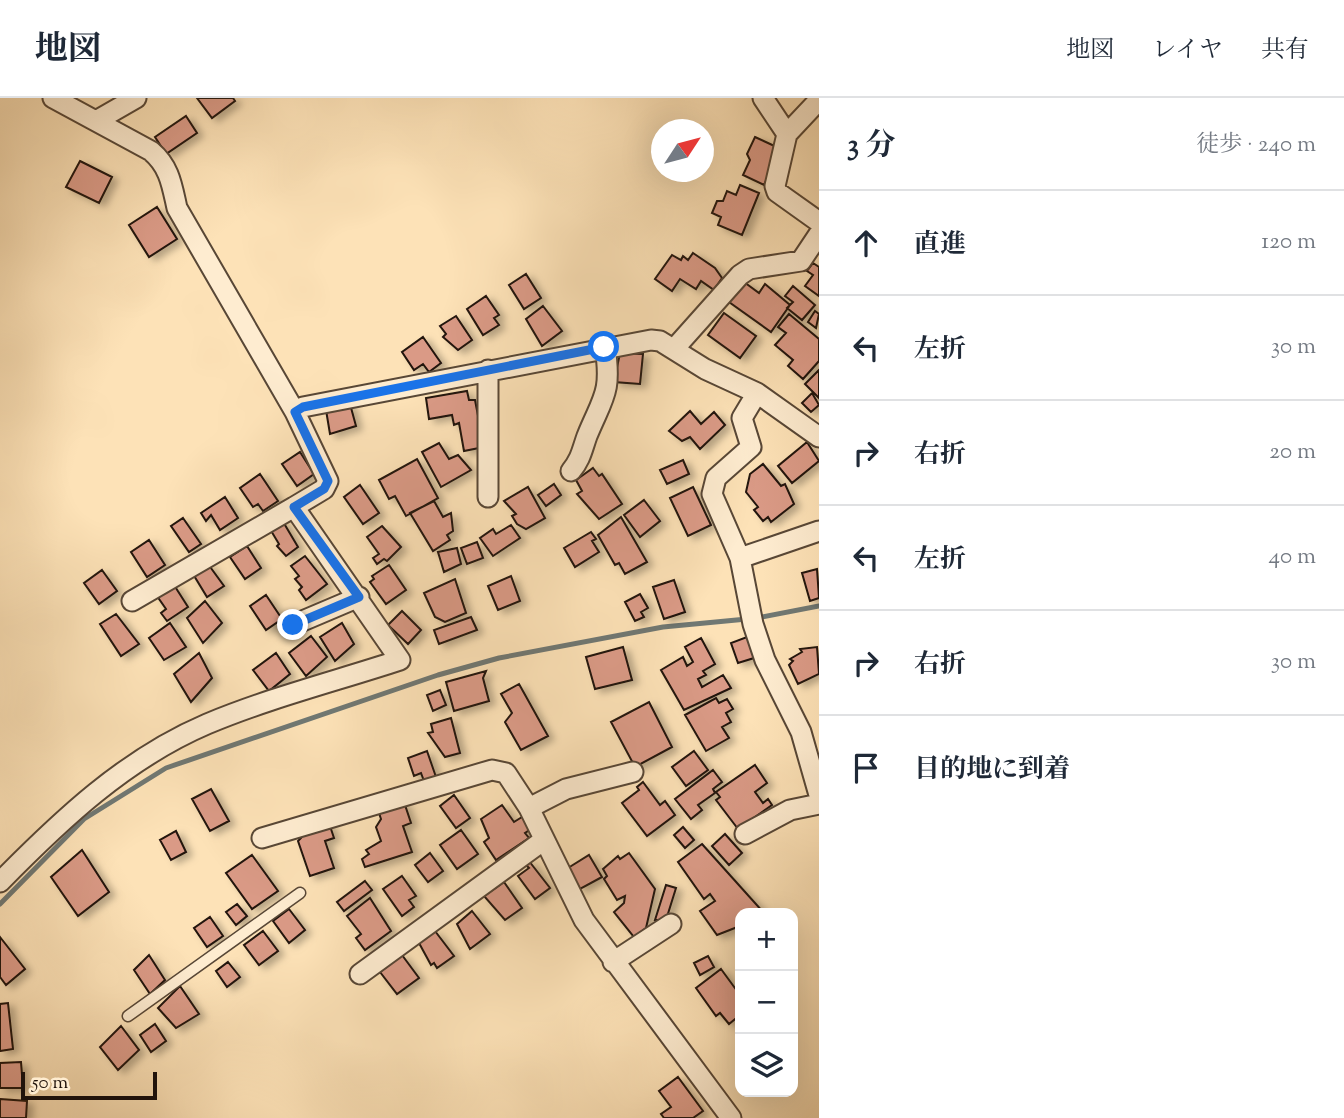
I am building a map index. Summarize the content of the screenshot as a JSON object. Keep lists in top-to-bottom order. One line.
{"scale_bar":"50 m","north":"top right","page":{"header":"地図","nav":["地図","レイヤ","共有"],"heading":["3 分","徒歩 · 240 m"],"list":[["直進","120 m"],["左折","30 m"],["右折","20 m"],["左折","40 m"],["右折","30 m"],"目的地に到着"],"map_buttons":["+","−"],"scale":"50 m"}}
